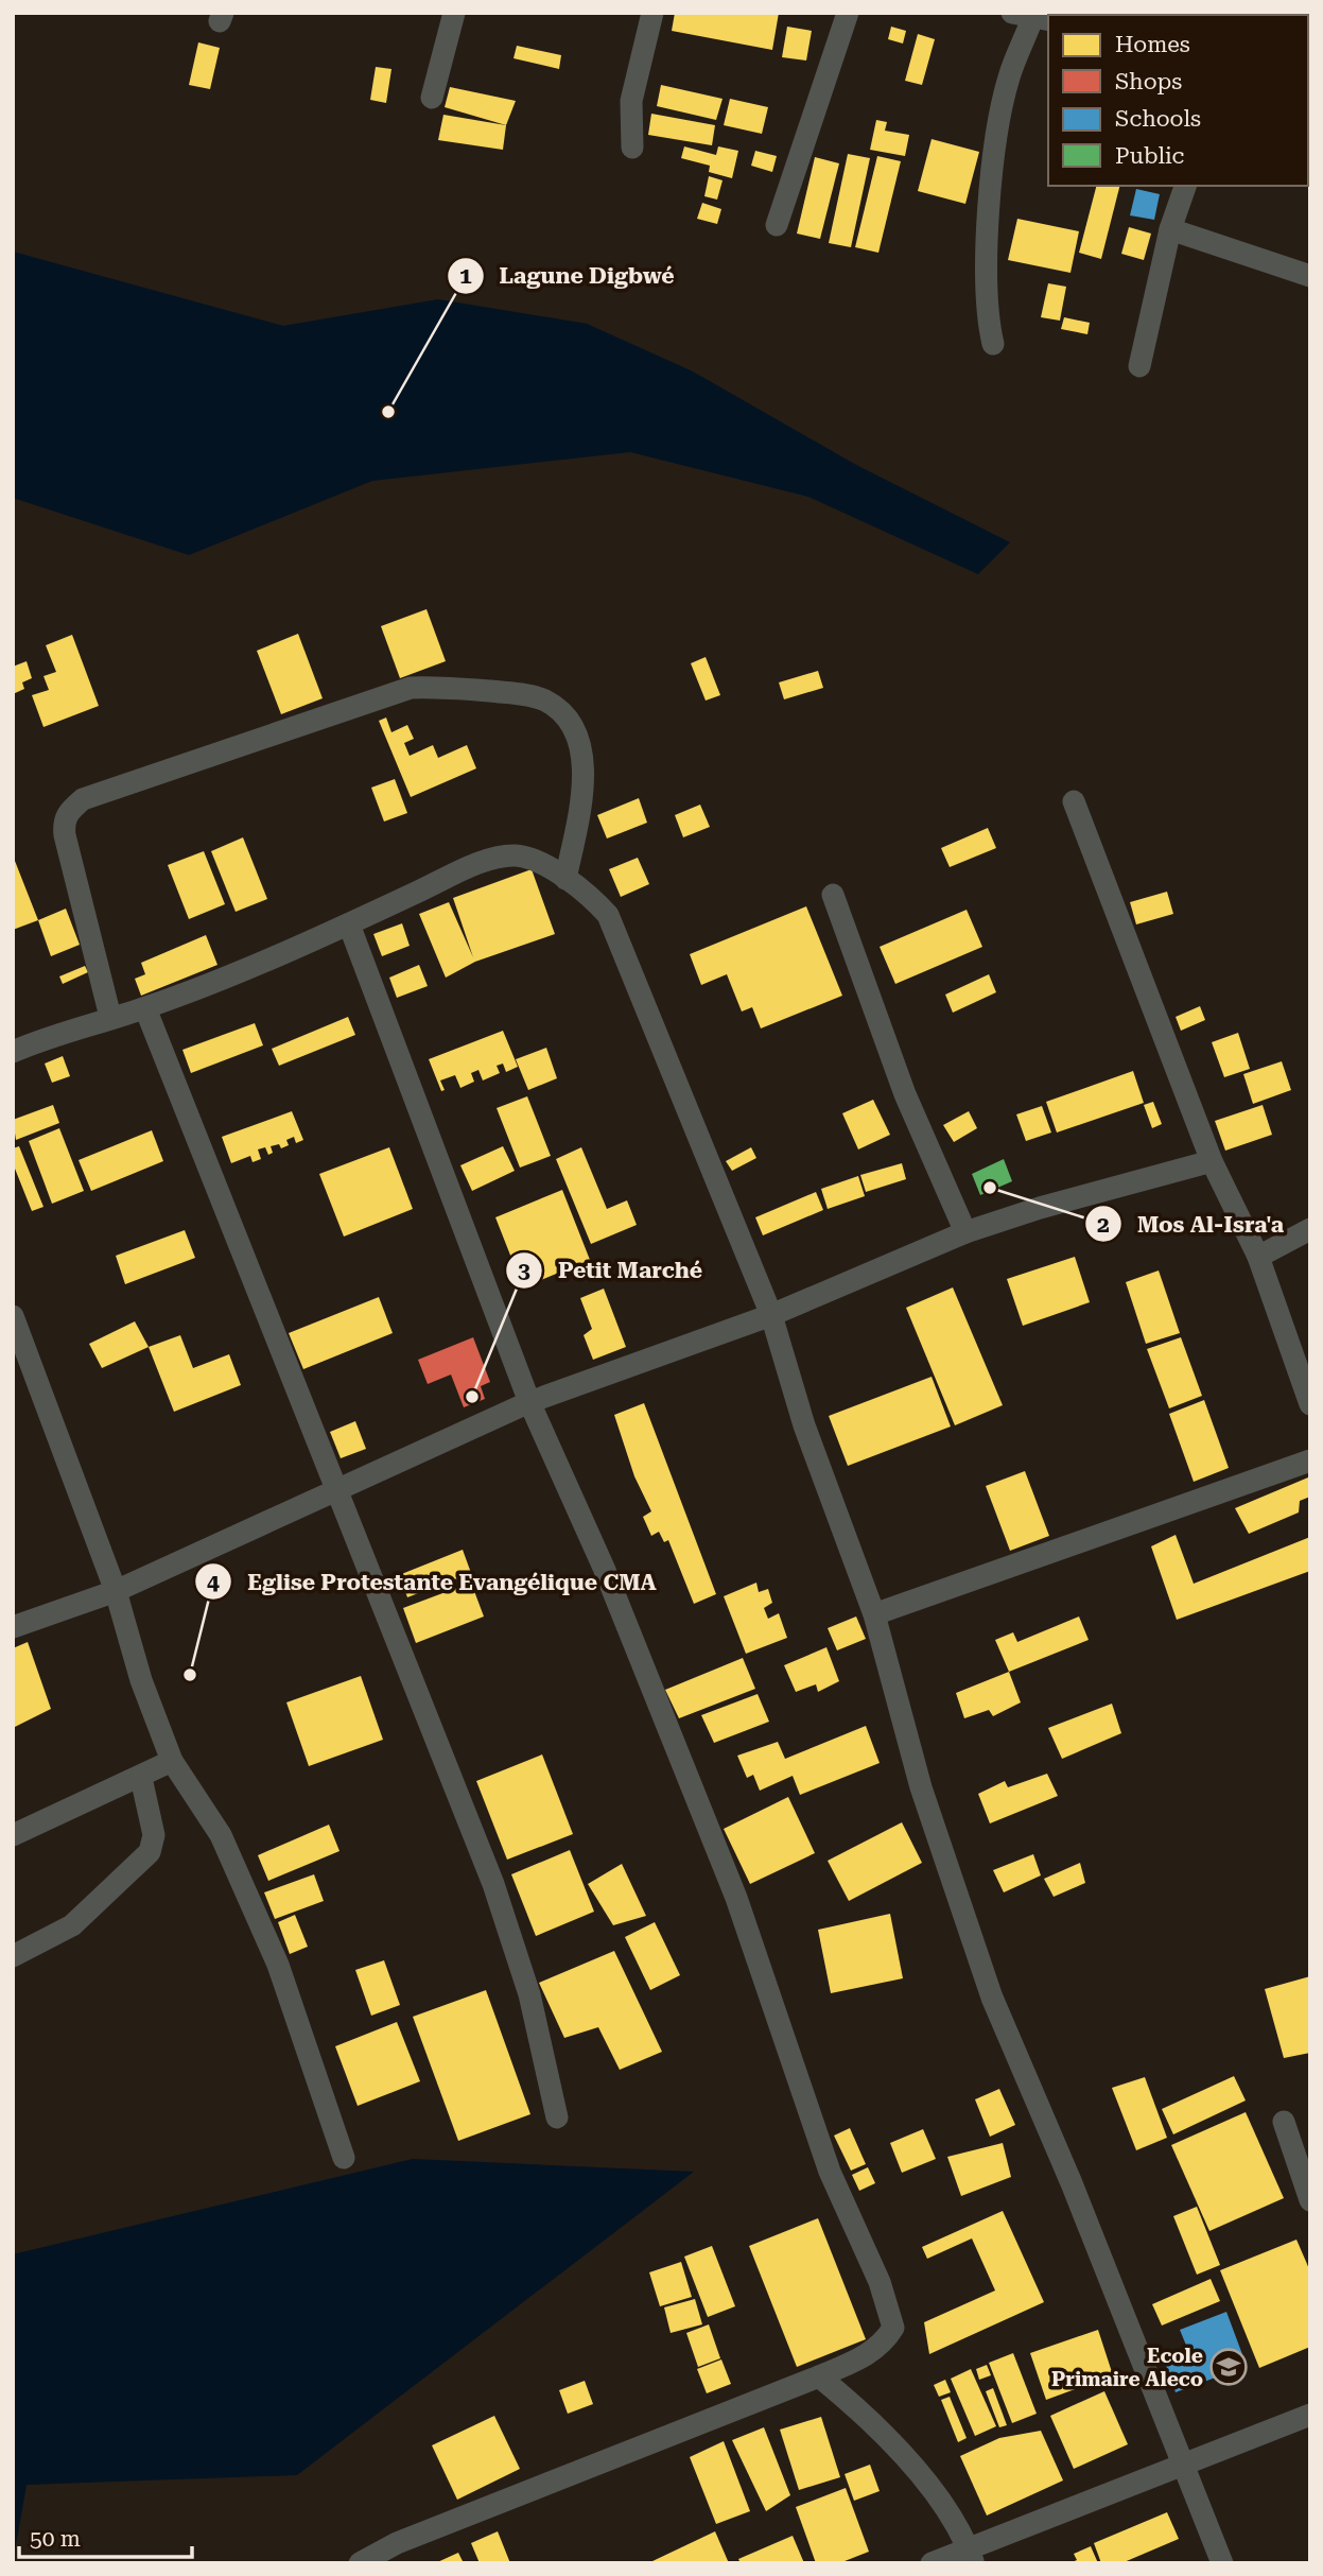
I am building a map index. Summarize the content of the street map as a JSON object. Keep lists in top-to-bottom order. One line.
{"places":{"other":["Lagune Digbwé","Mos Al-Isra'a","Petit Marché","Eglise Protestante Evangélique CMA"],"school or university":["Ecole Primaire Aleco"]},"legend":["Homes","Shops","Schools","Public"],"scale_bar":"50 m"}
